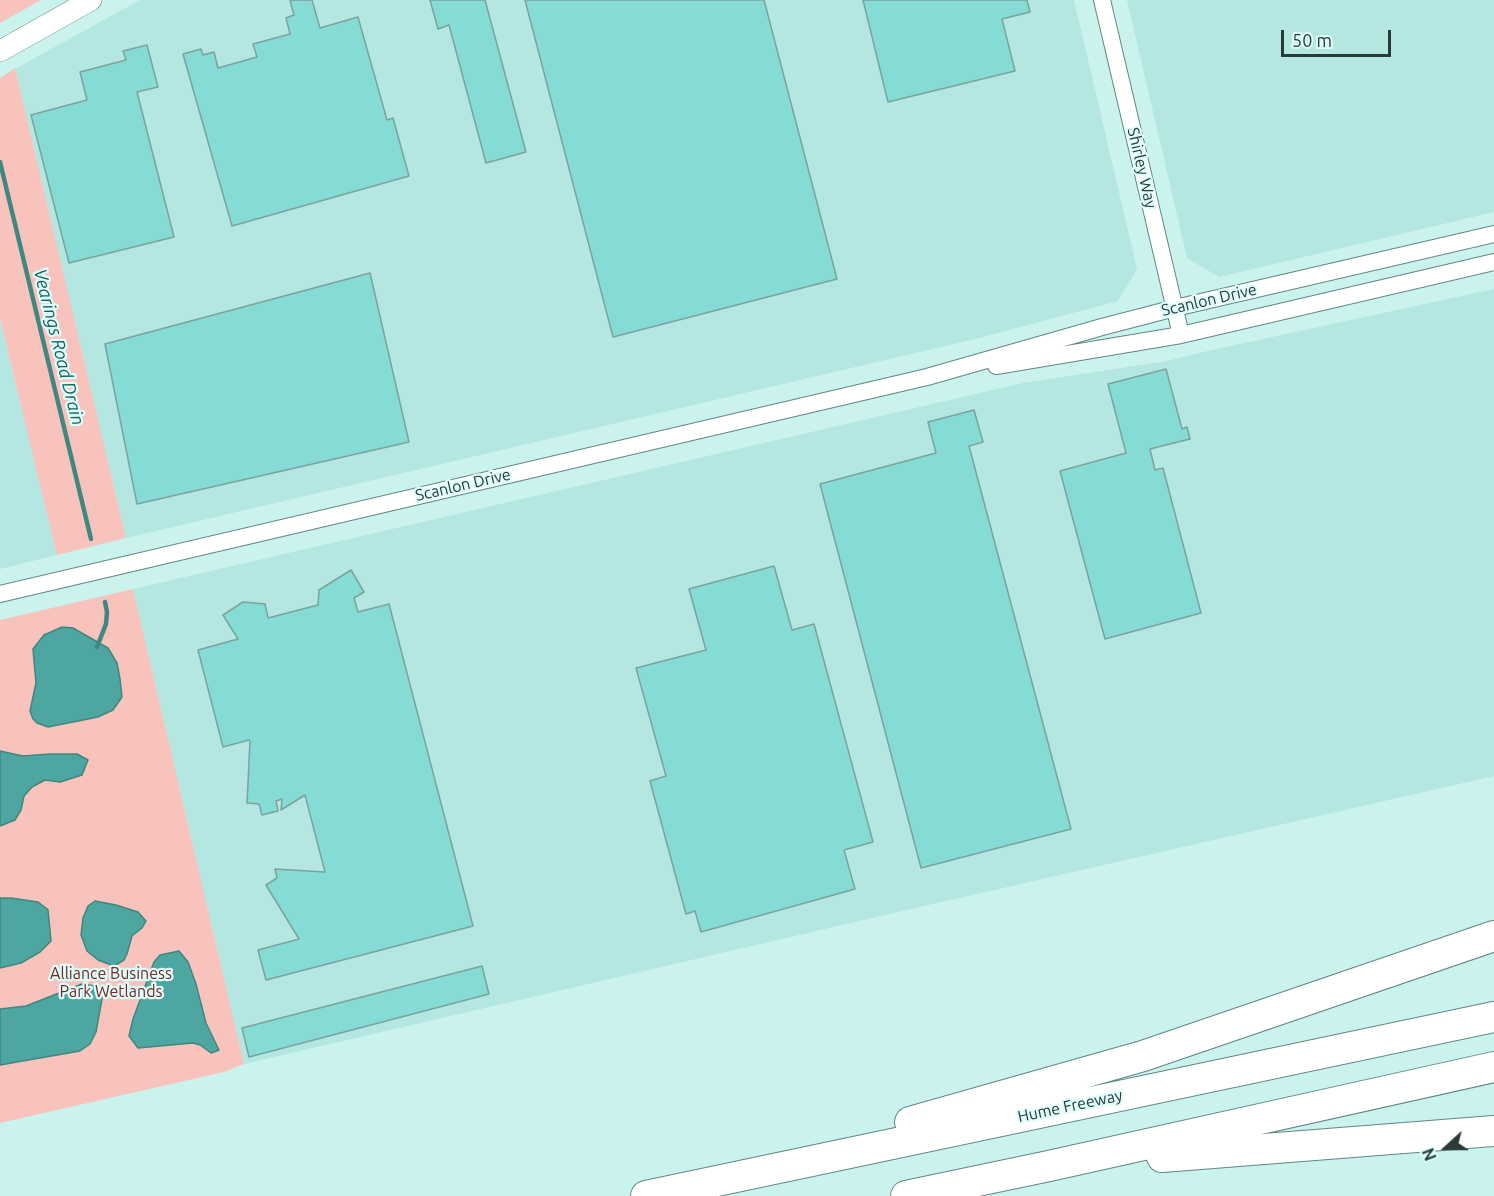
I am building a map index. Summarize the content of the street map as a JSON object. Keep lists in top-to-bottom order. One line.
{"streets":{"highway":["Hume Freeway"],"street":["Shirley Way","Scanlon Drive"]},"crossings":[["Shirley Way","Scanlon Drive"]],"water":["Vearings Road Drain"],"parks":["Alliance Business Park Wetlands"],"scale_bar":"50 m","north":"left"}
